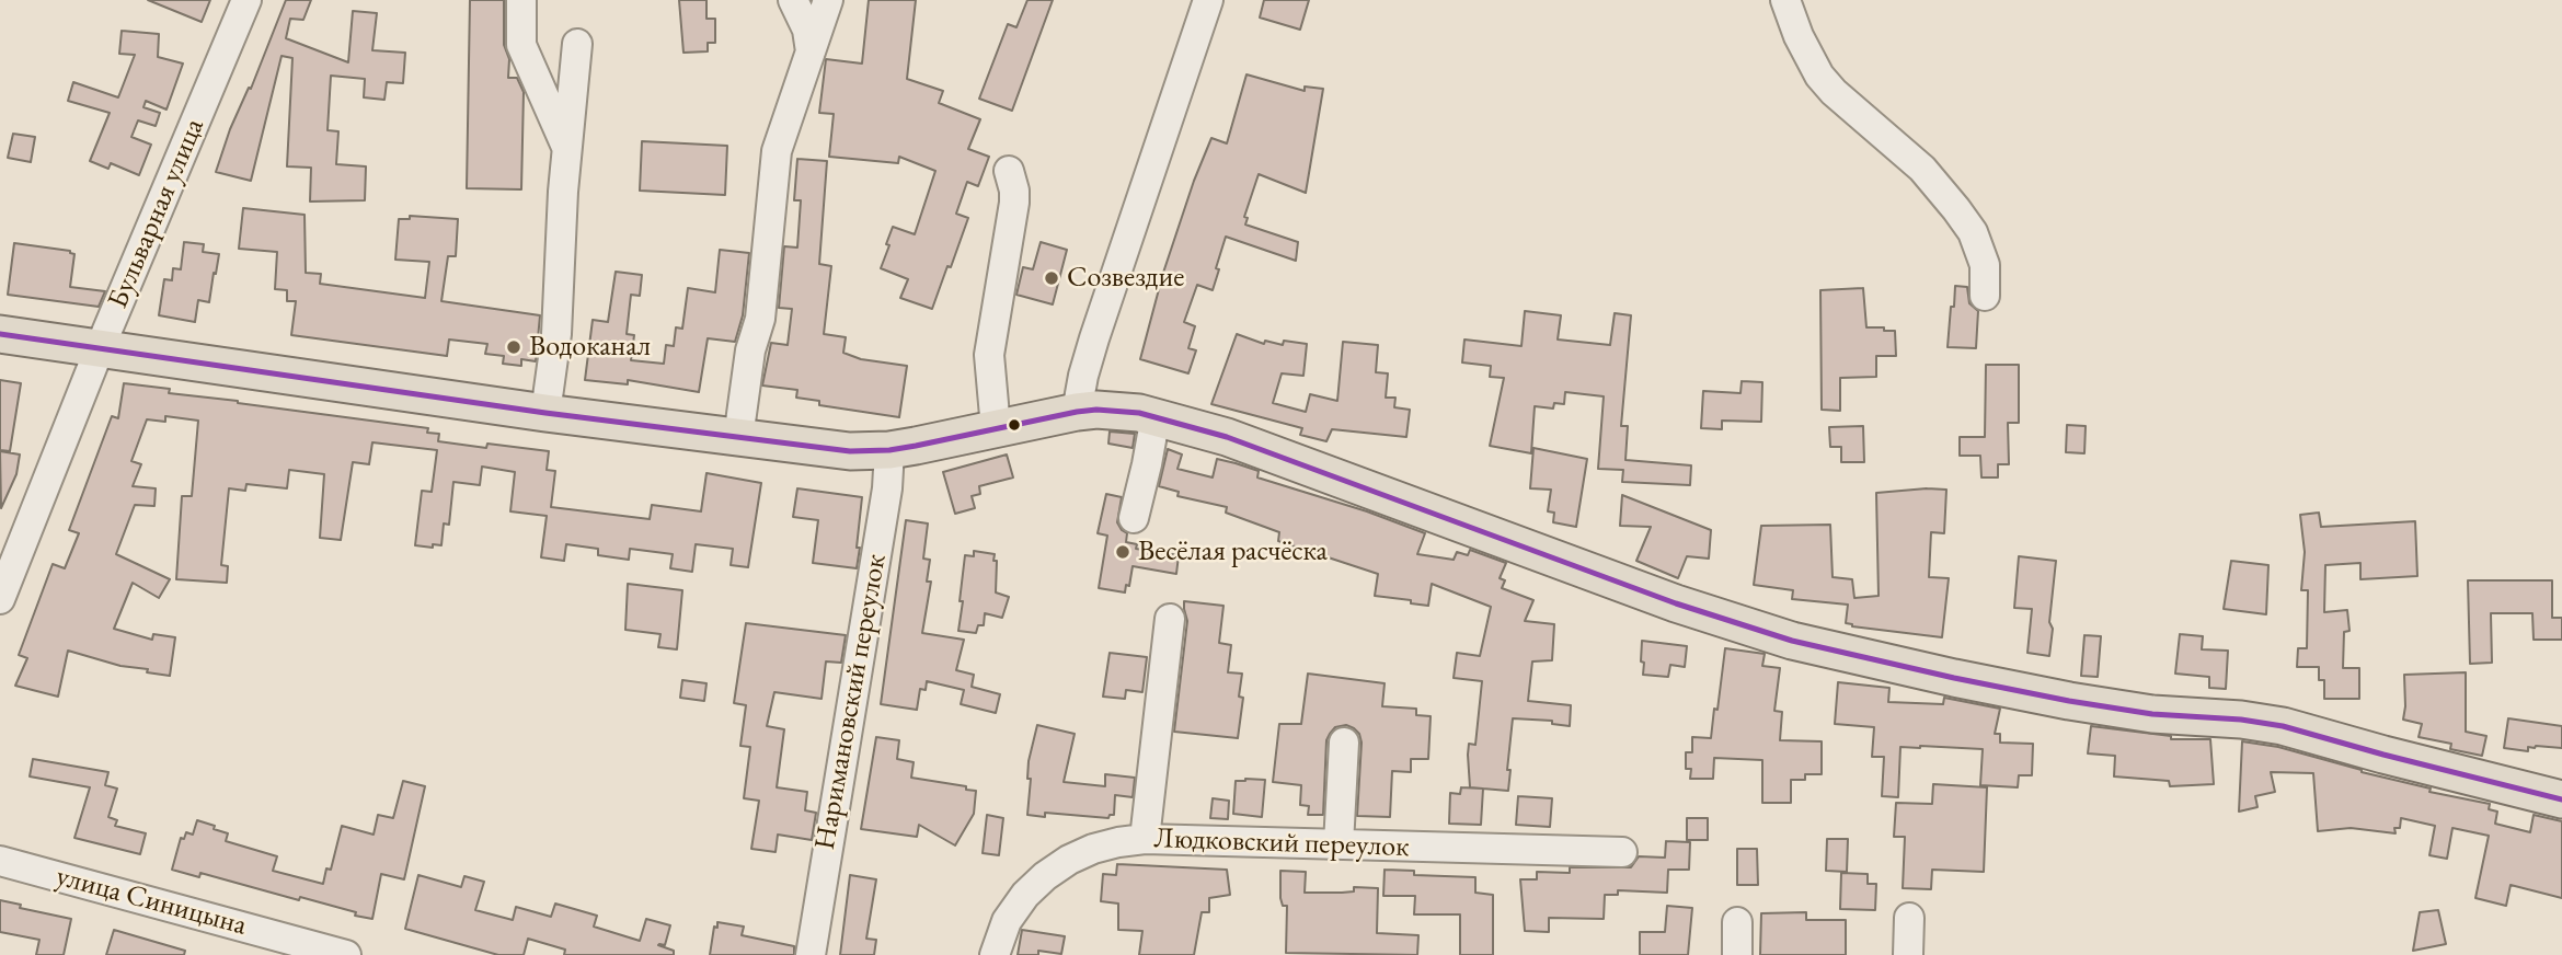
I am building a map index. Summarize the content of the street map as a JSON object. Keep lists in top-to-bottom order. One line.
{"streets":{"street":["Бульварная улица","Наримановский переулок","Людковский переулок","улица Синицына"]},"places":["Созвездие","Водоканал","Весёлая расчёска"]}
